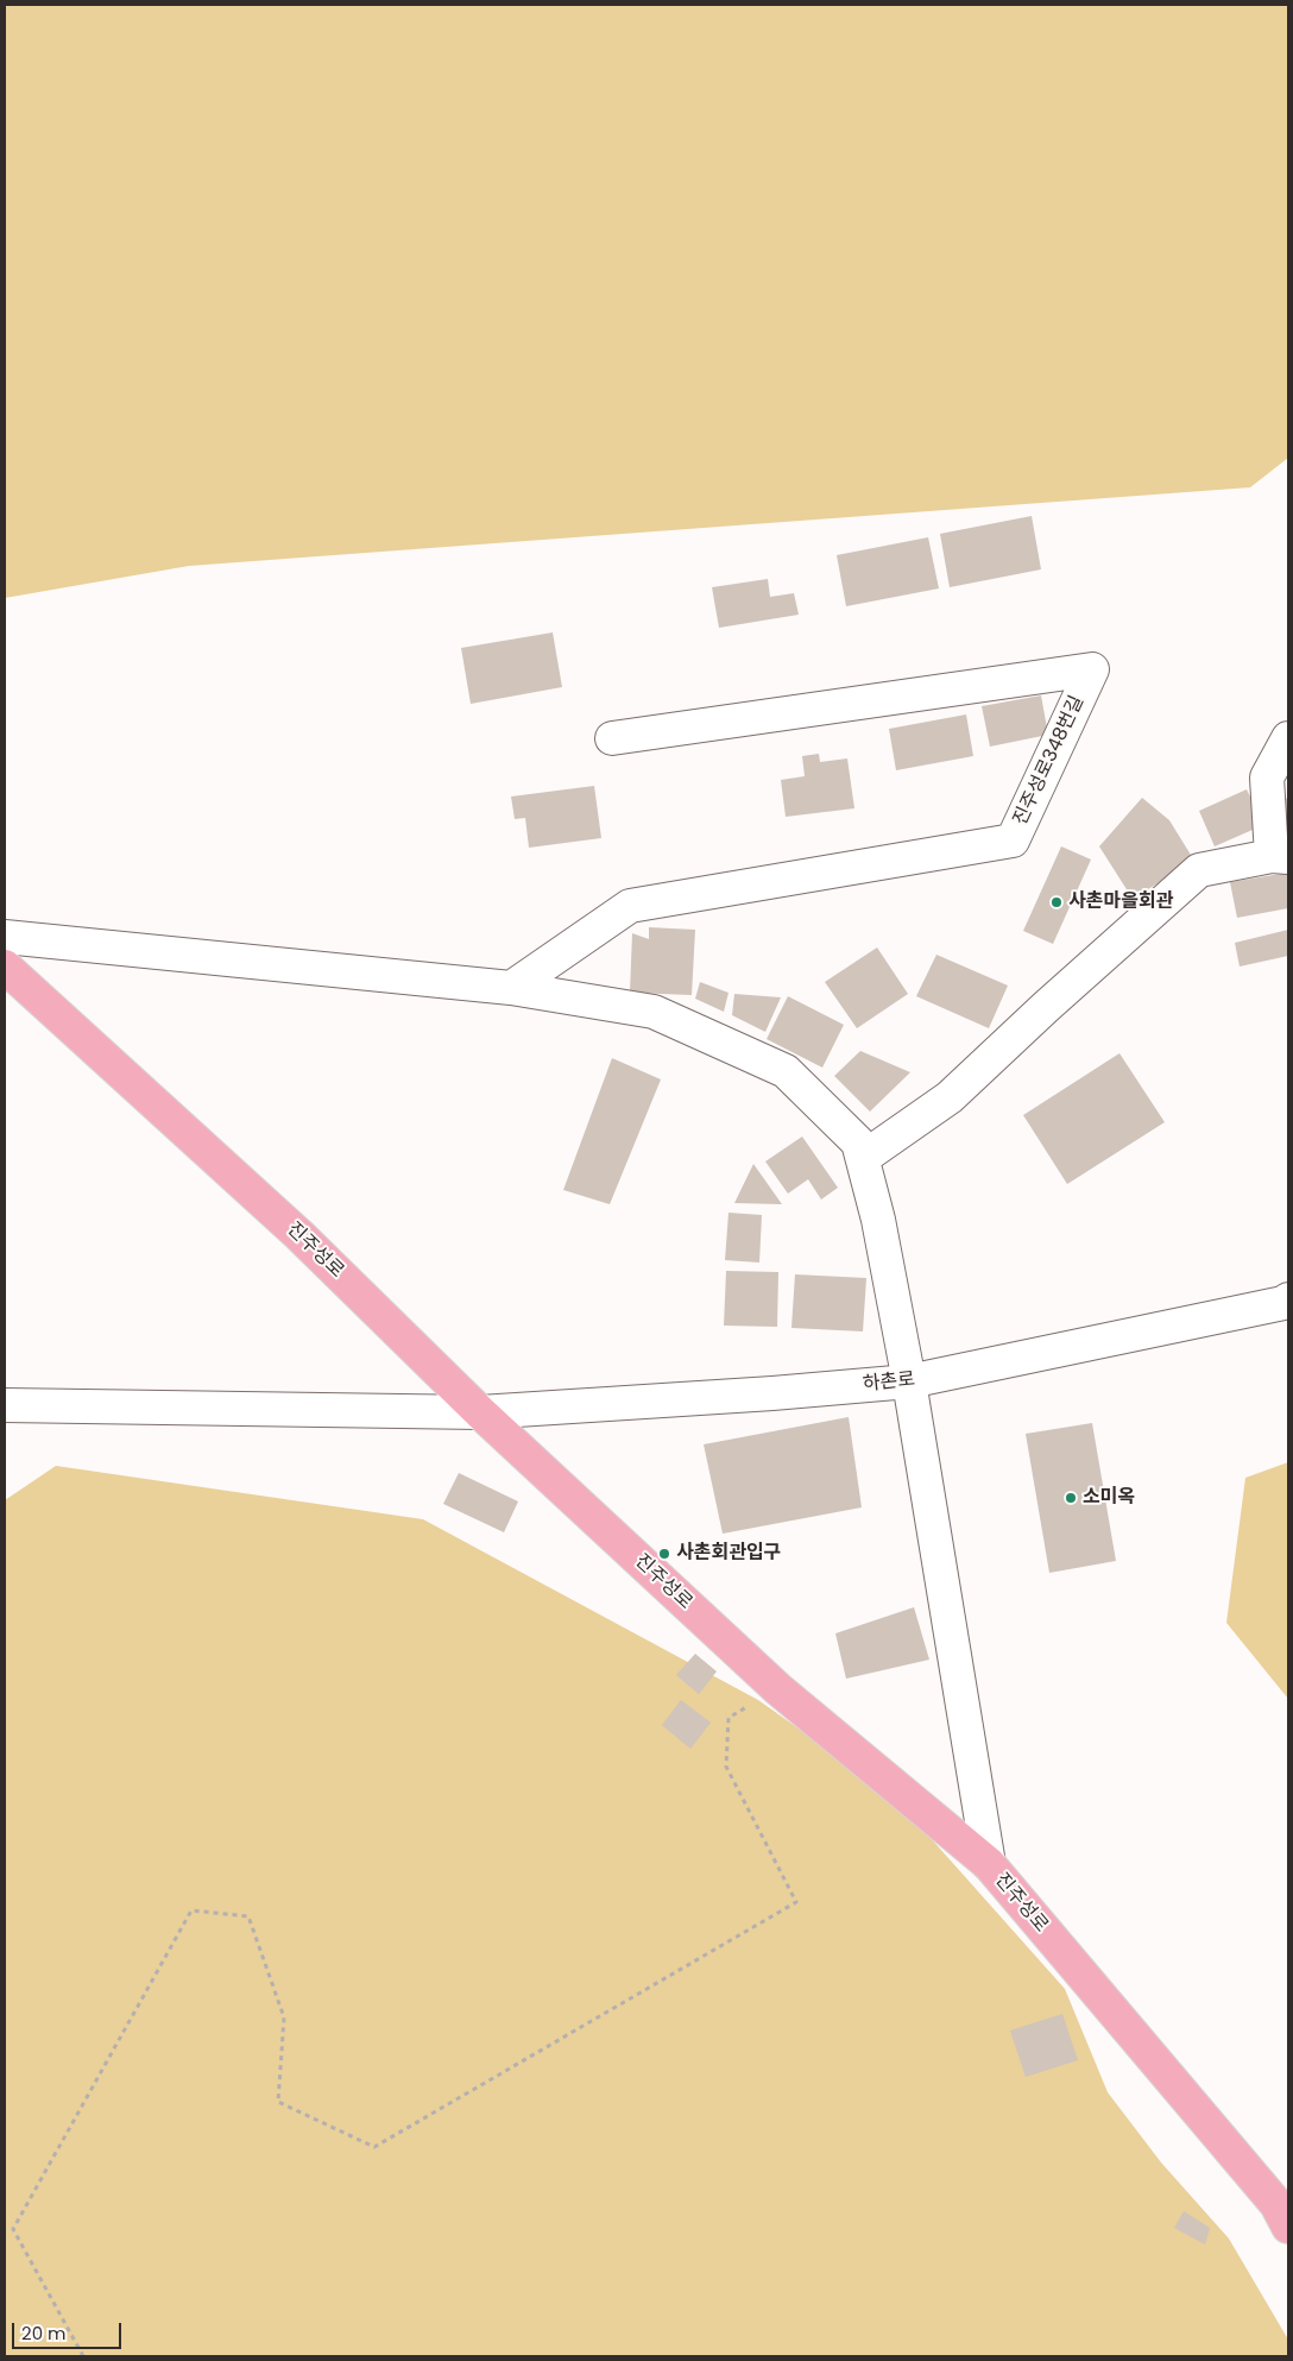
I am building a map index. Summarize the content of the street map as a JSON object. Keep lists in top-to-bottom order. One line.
{"streets":{"main road":["진주성로"],"street":["진주성로348번길","하촌로"]},"crossings":[["진주성로","하촌로"]],"places":["사촌마을회관","소미옥","사촌회관입구"],"scale_bar":"20 m"}
